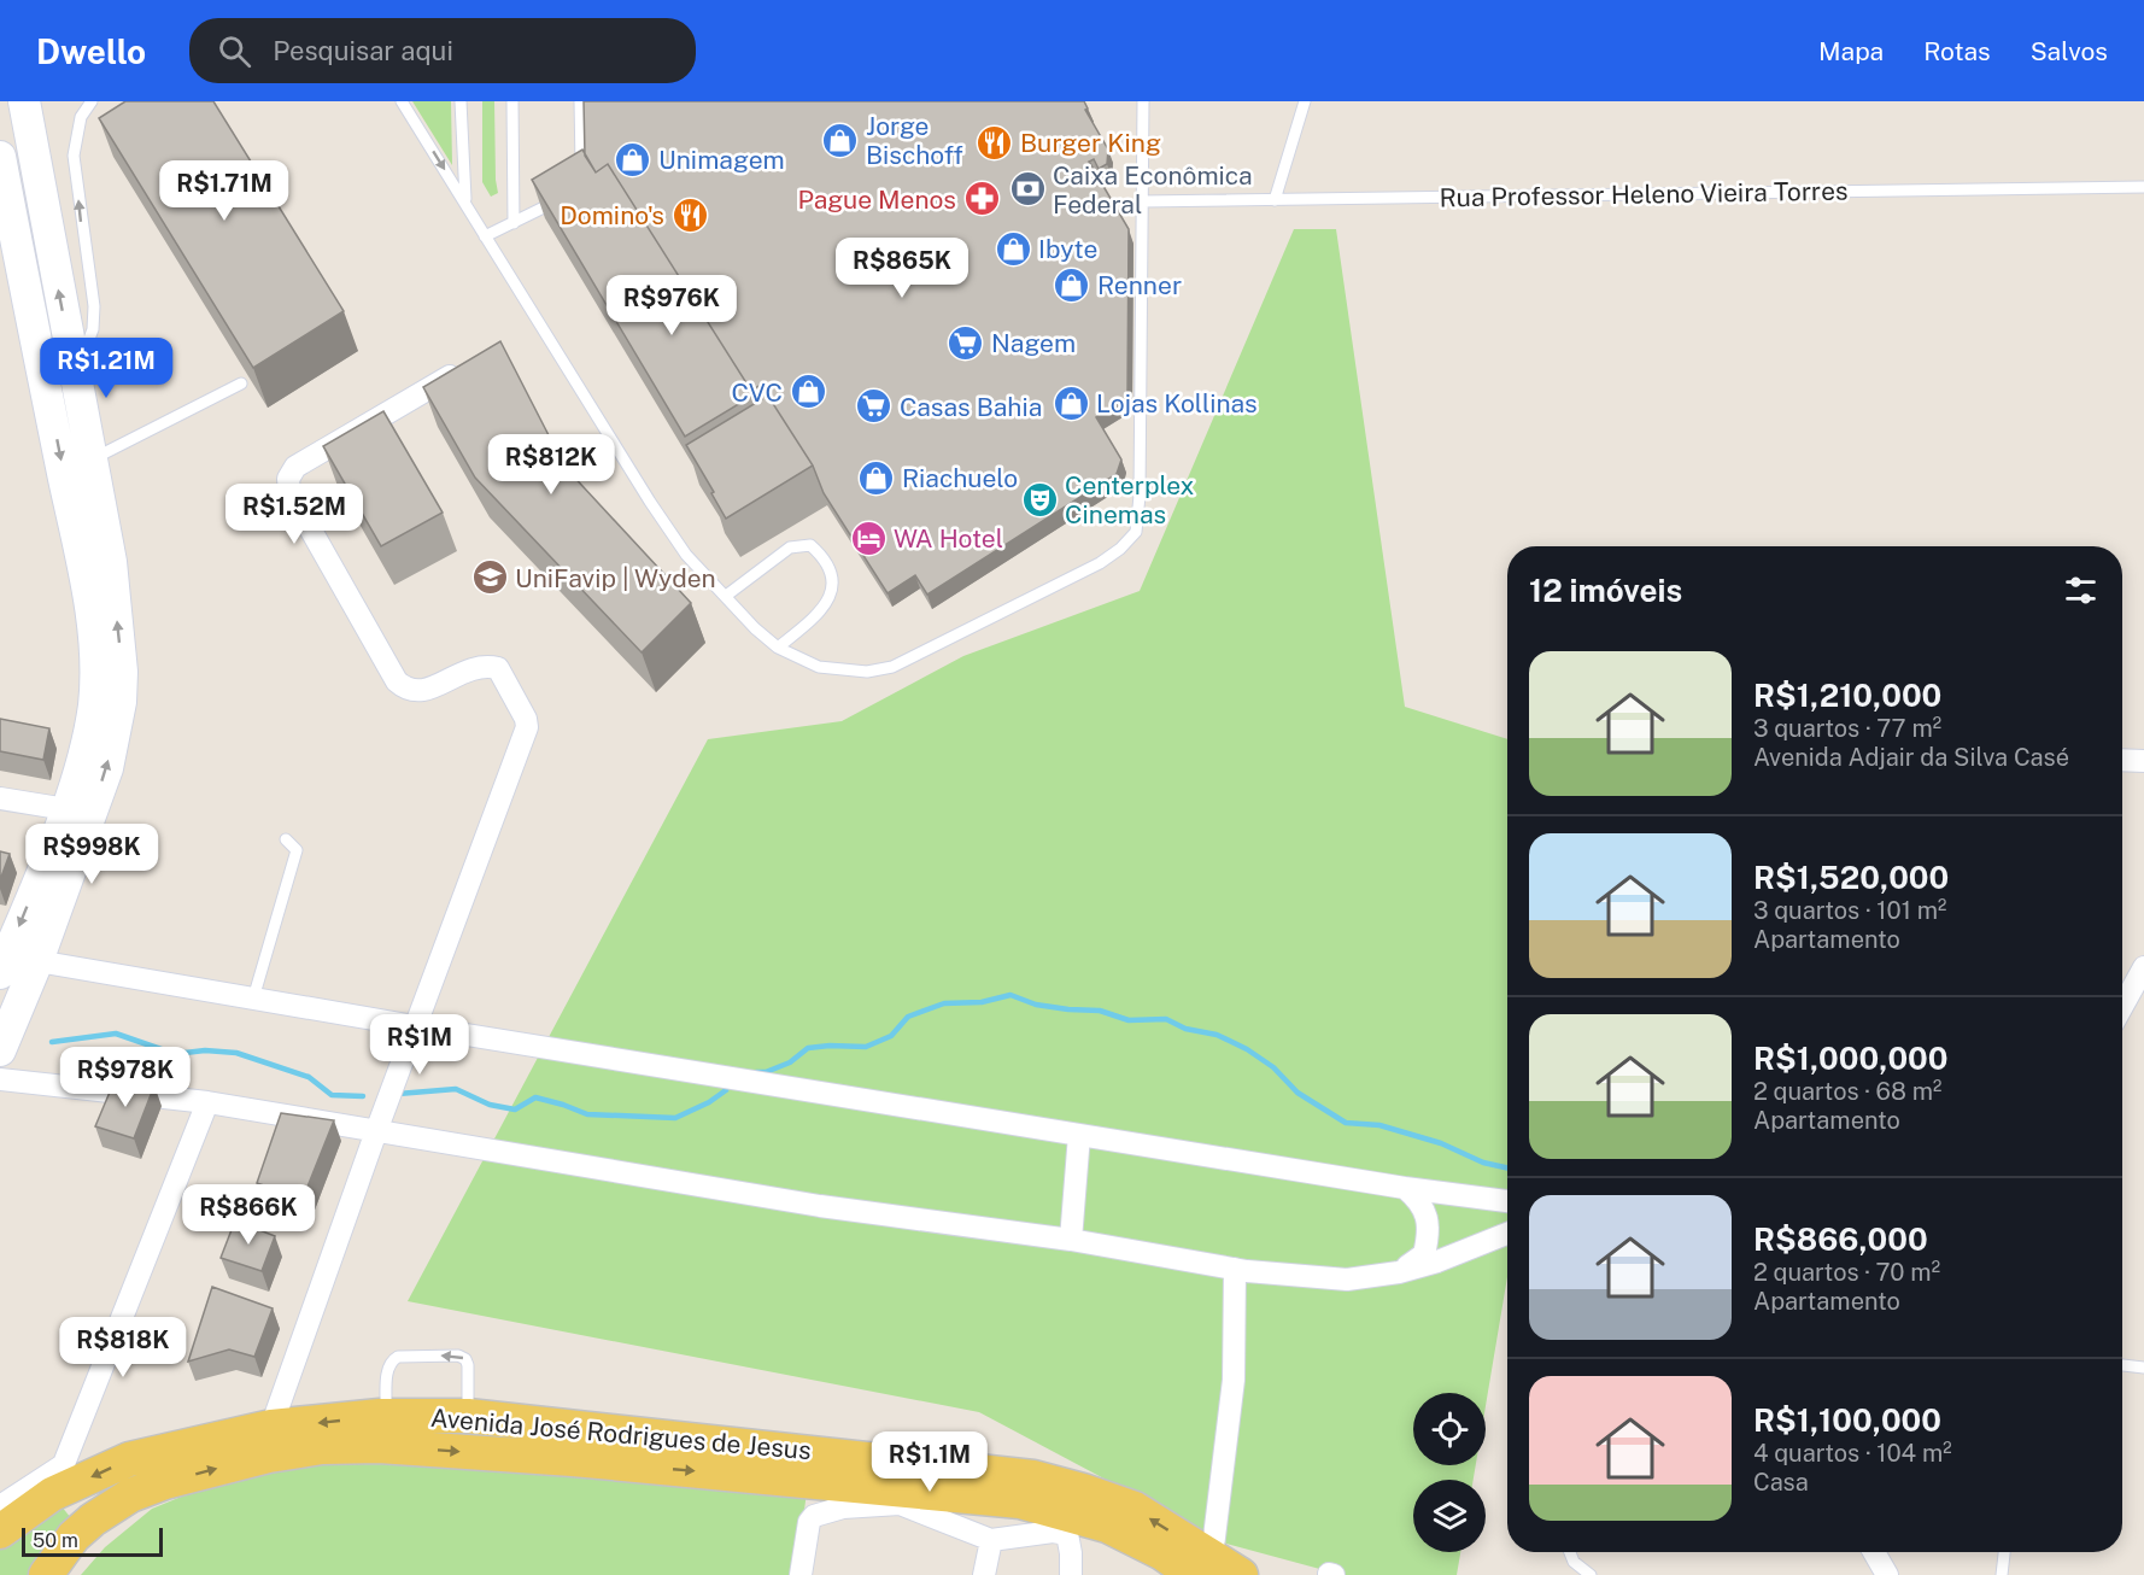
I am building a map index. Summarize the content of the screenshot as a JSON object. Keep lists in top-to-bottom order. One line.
{"streets":{"main road":["Avenida José Rodrigues de Jesus"],"lane":["Rua Professor Heleno Vieira Torres"]},"places":{"shop":["Jorge Bischoff","Unimagem","Ibyte","Renner","CVC","Lojas Kollinas","Riachuelo"],"restaurant":["Burger King","Domino's"],"bank":["Caixa Econômica Federal"],"pharmacy":["Pague Menos"],"supermarket":["Nagem","Casas Bahia"],"theatre":["Centerplex Cinemas"],"hotel":["WA Hotel"],"school or university":["UniFavip | Wyden"]},"scale_bar":"50 m","page":{"header":"Dwello","search":"Pesquisar aqui","nav":["Mapa","Rotas","Salvos"],"price":["R$1.71M","R$865K","R$976K","R$1.21M","R$812K","R$1.52M","R$998K","R$1M","R$978K","R$866K","R$818K","R$1.1M"],"heading":"12 imóveis","list":[{"name":"R$1,210,000","note":"3 quartos · 77 m² · Avenida Adjair da Silva Casé"},{"name":"R$1,520,000","note":"3 quartos · 101 m² · Apartamento"},{"name":"R$1,000,000","note":"2 quartos · 68 m² · Apartamento"},{"name":"R$866,000","note":"2 quartos · 70 m² · Apartamento"},{"name":"R$1,100,000","note":"4 quartos · 104 m² · Casa"}],"scale":"50 m"}}
